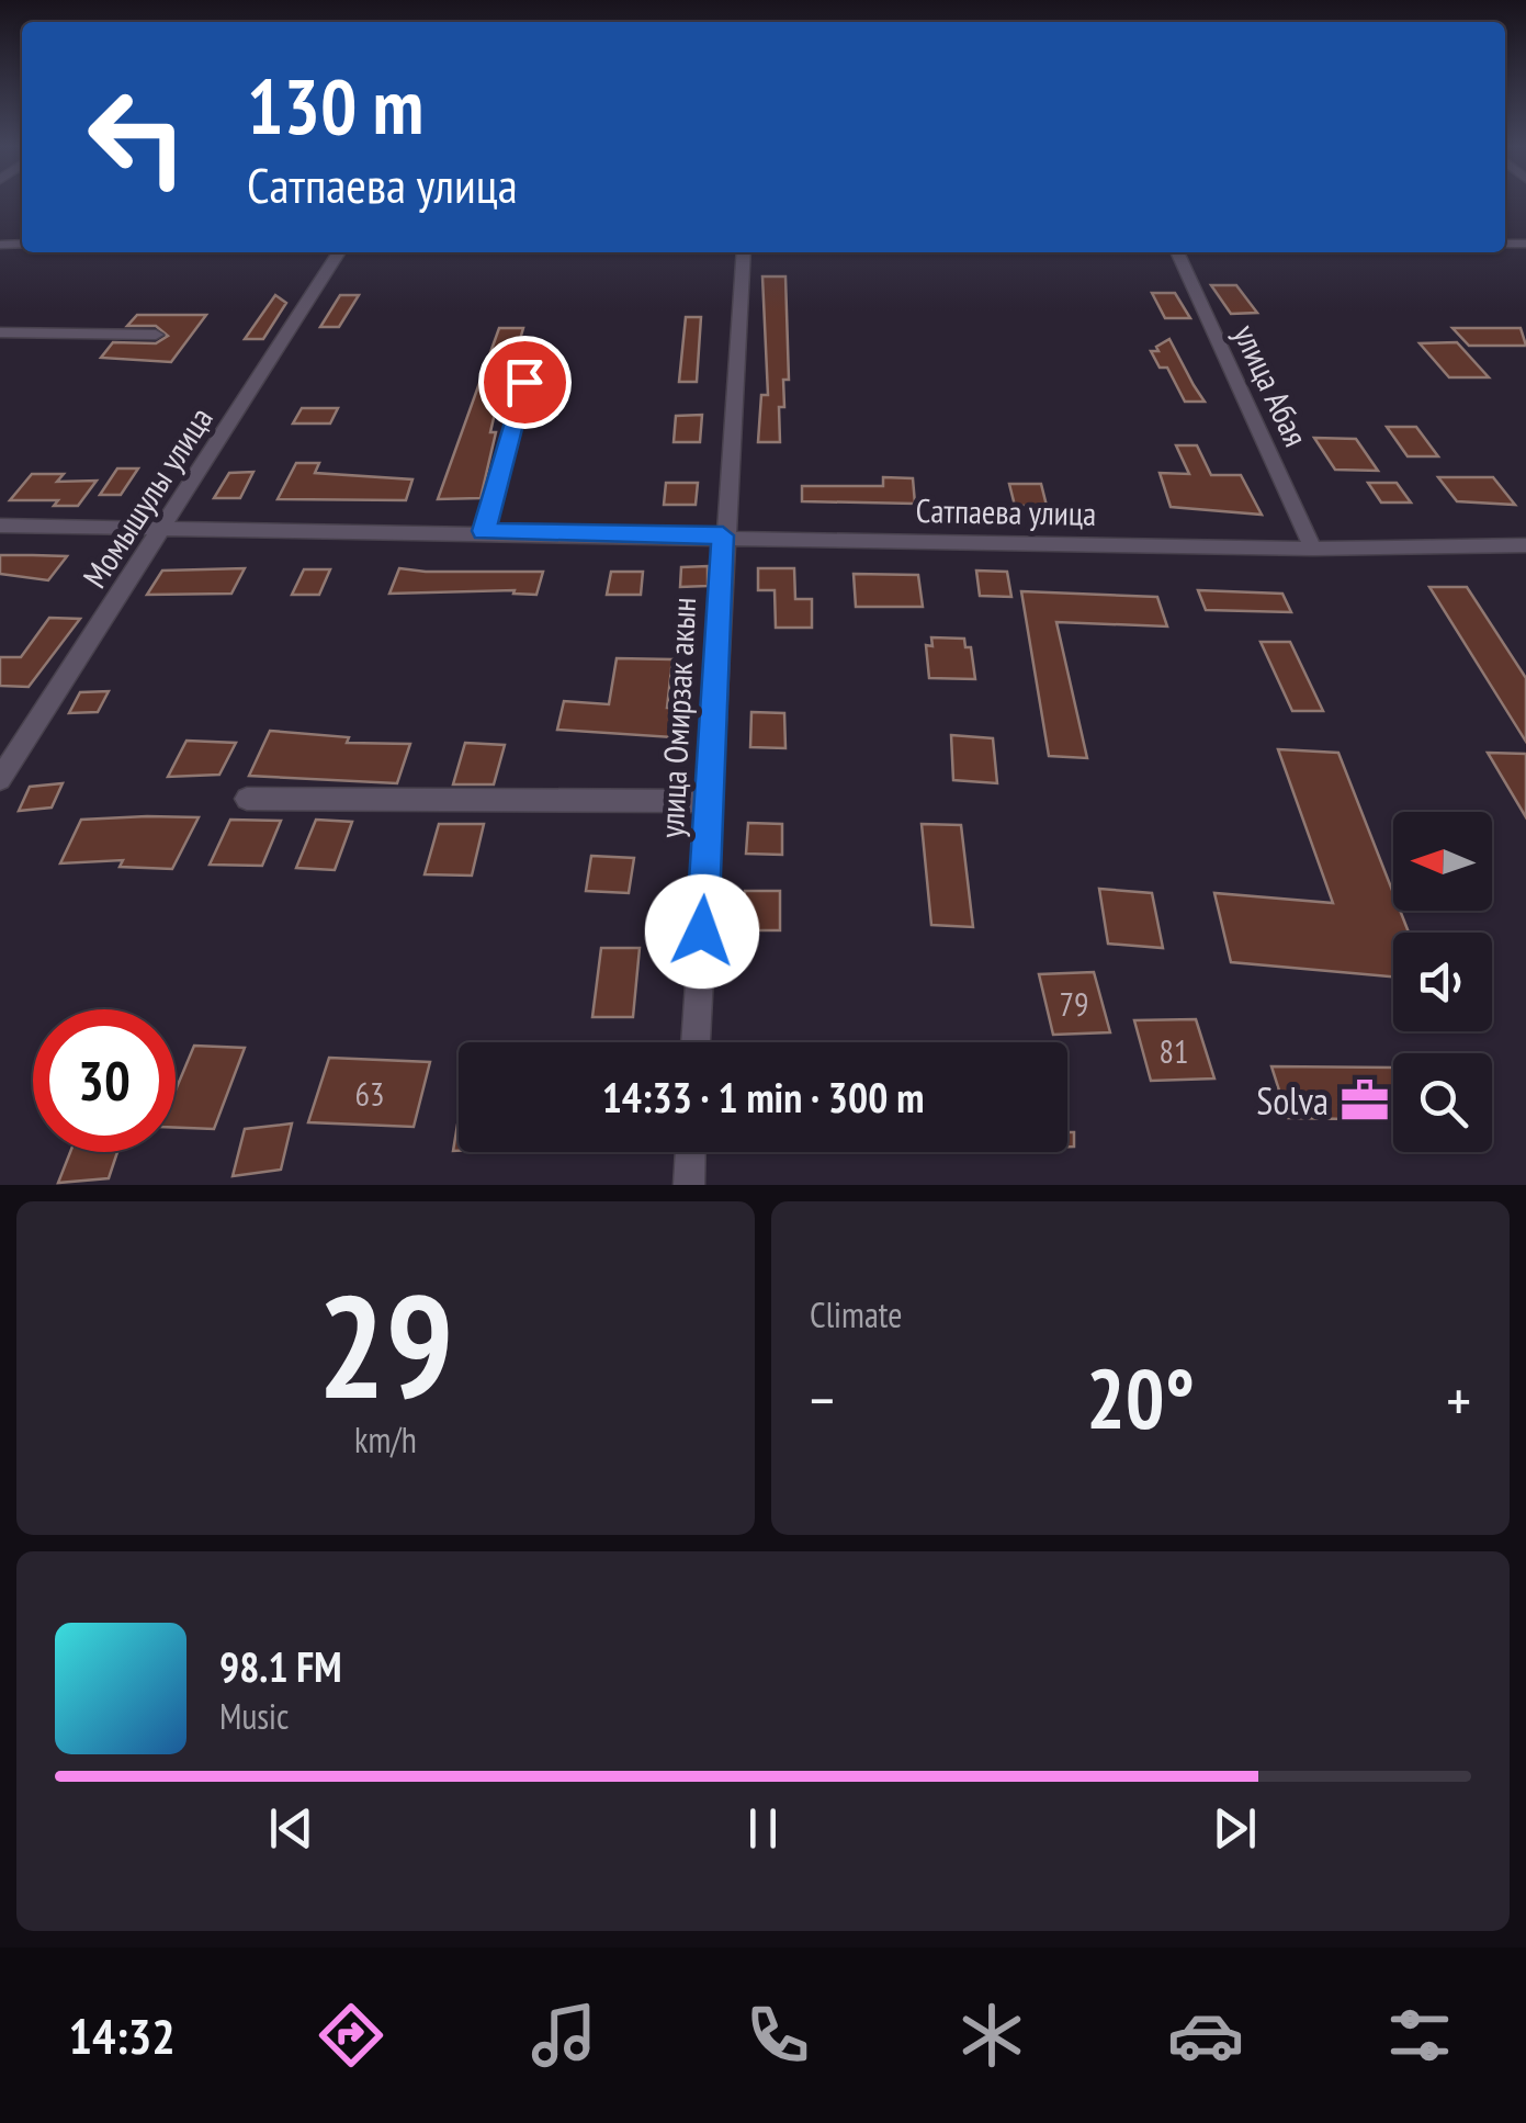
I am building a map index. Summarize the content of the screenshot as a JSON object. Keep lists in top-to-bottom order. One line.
{"streets":{"street":["улица Абая","Момышулы улица","Сатпаева улица","улица Омирзак акын"]},"crossings":[["улица Абая","Сатпаева улица"],["Момышулы улица","Сатпаева улица"],["Сатпаева улица","улица Омирзак акын"]],"places":{"office":["Solva"]},"house_numbers":["79","81","63"],"north":"left","page":{"turn":["130 m","Сатпаева улица"],"limit":"30","trip":"14:33 · 1 min · 300 m","tile":[["29","km/h"],"Climate"],"heat":["−","20°","+"],"song":["98.1 FM","Music"],"tabs":"14:32"}}
